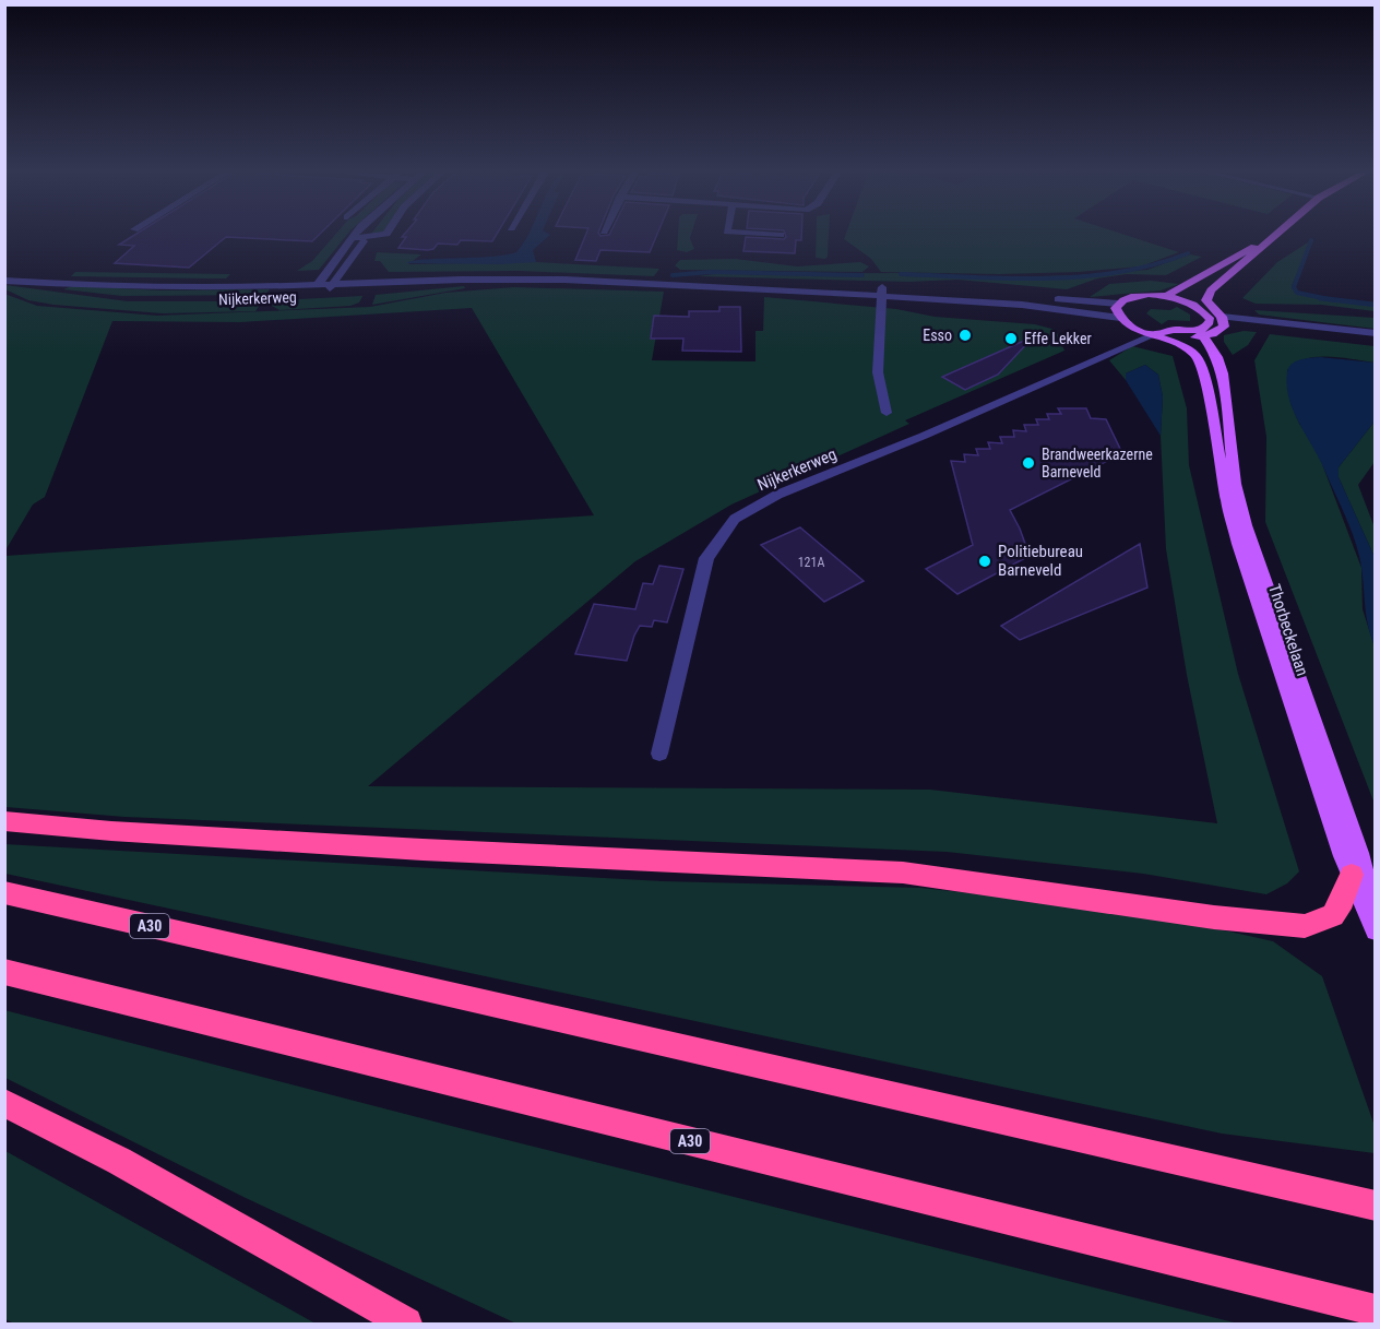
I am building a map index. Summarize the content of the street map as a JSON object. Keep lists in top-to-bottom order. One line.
{"streets":{"highway":["A30"],"main road":["Thorbeckelaan"],"street":["Nijkerkerweg"]},"crossings":[["Nijkerkerweg","Thorbeckelaan"]],"places":["Esso","Effe Lekker","Brandweerkazerne Barneveld","Politiebureau Barneveld"],"house_numbers":["121A"]}
